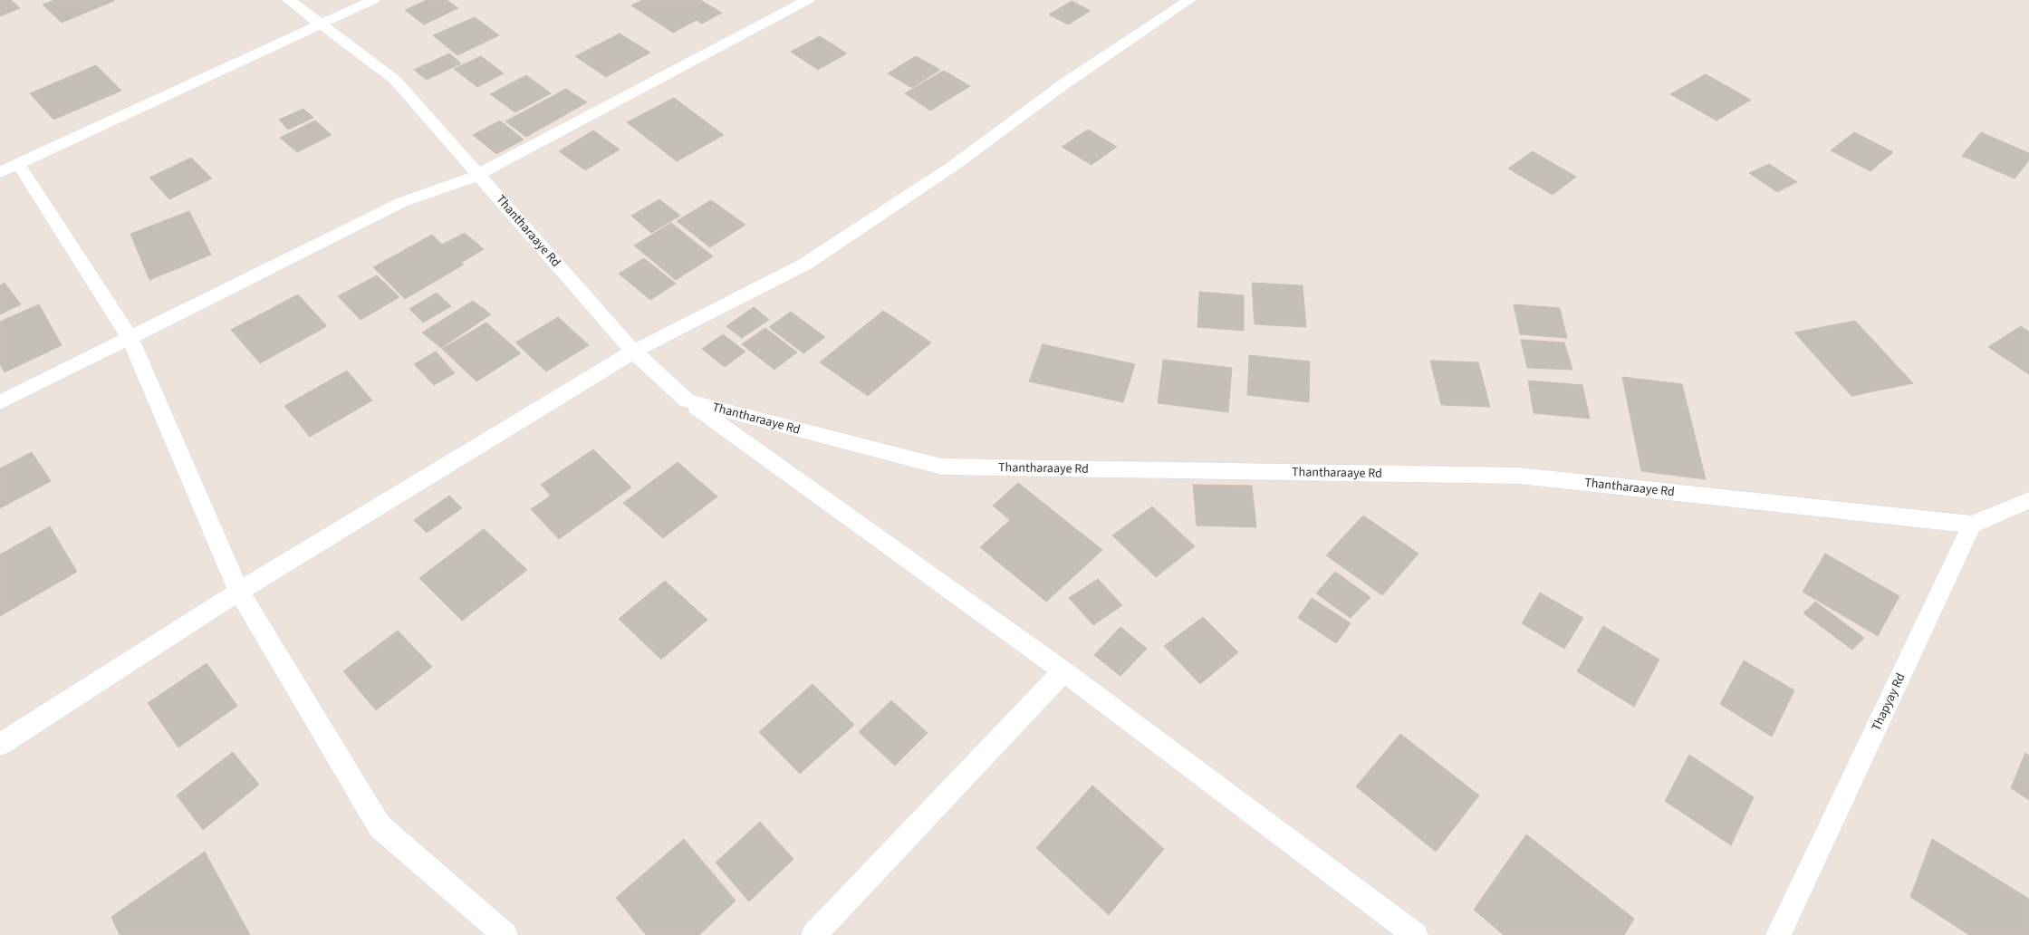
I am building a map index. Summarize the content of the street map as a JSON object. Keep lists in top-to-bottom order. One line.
{"streets":{"street":["Thantharaaye Rd","Thapyay Rd"]},"crossings":[["Thantharaaye Rd","Thapyay Rd"]]}
